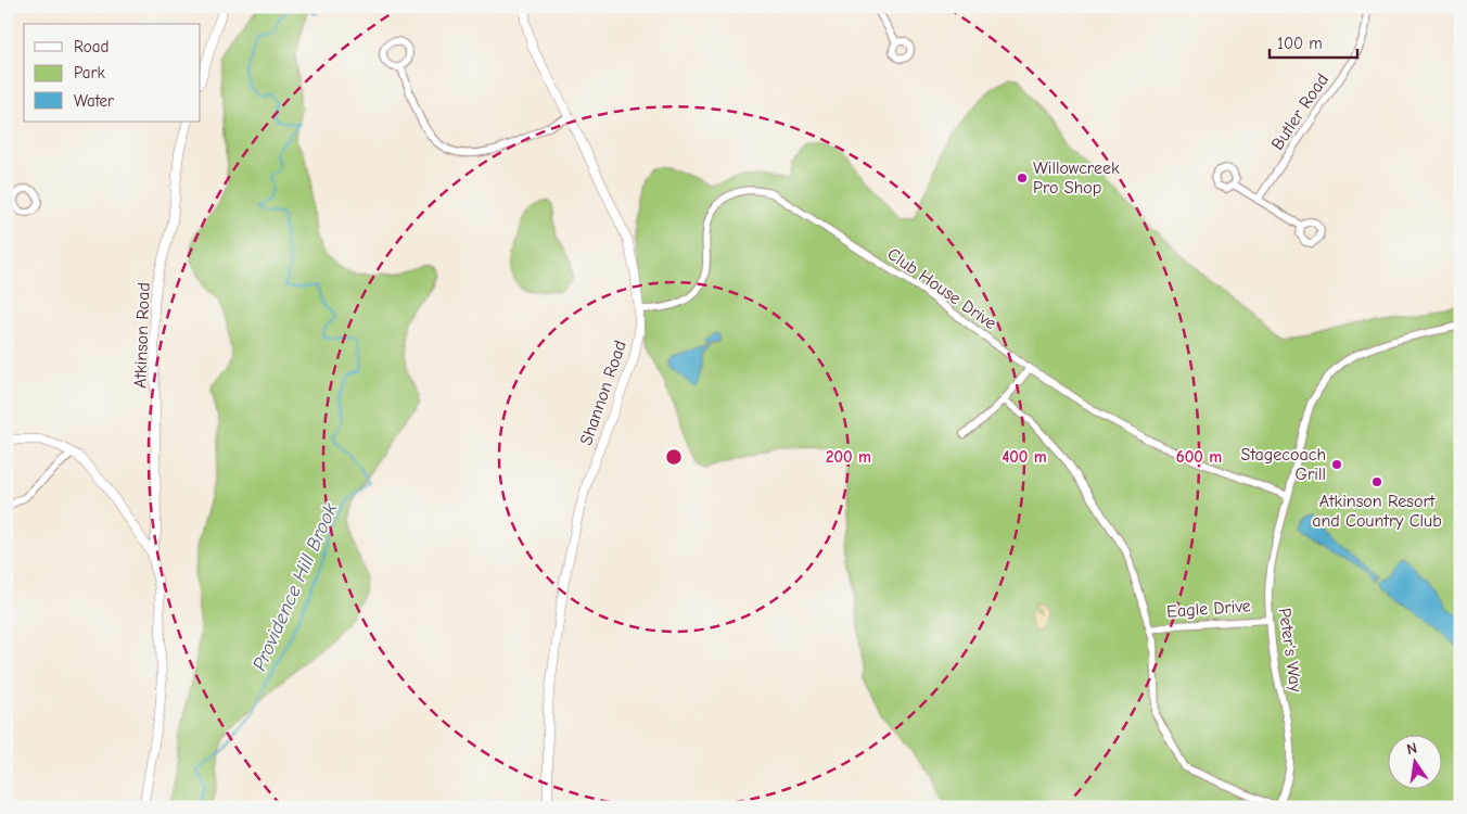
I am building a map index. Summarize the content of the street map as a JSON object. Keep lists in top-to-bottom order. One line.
{"streets":{"street":["Butler Road","Club House Drive","Atkinson Road","Shannon Road","Eagle Drive","Peter's Way"]},"crossings":[["Club House Drive","Shannon Road"],["Club House Drive","Peter's Way"],["Eagle Drive","Peter's Way"]],"water":["Providence Hill Brook"],"places":["Willowcreek Pro Shop","Stagecoach Grill","Atkinson Resort and Country Club"],"legend":["Road","Park","Water"],"scale_bar":"100 m","north":"top","rings":["200 m","400 m","600 m"]}
